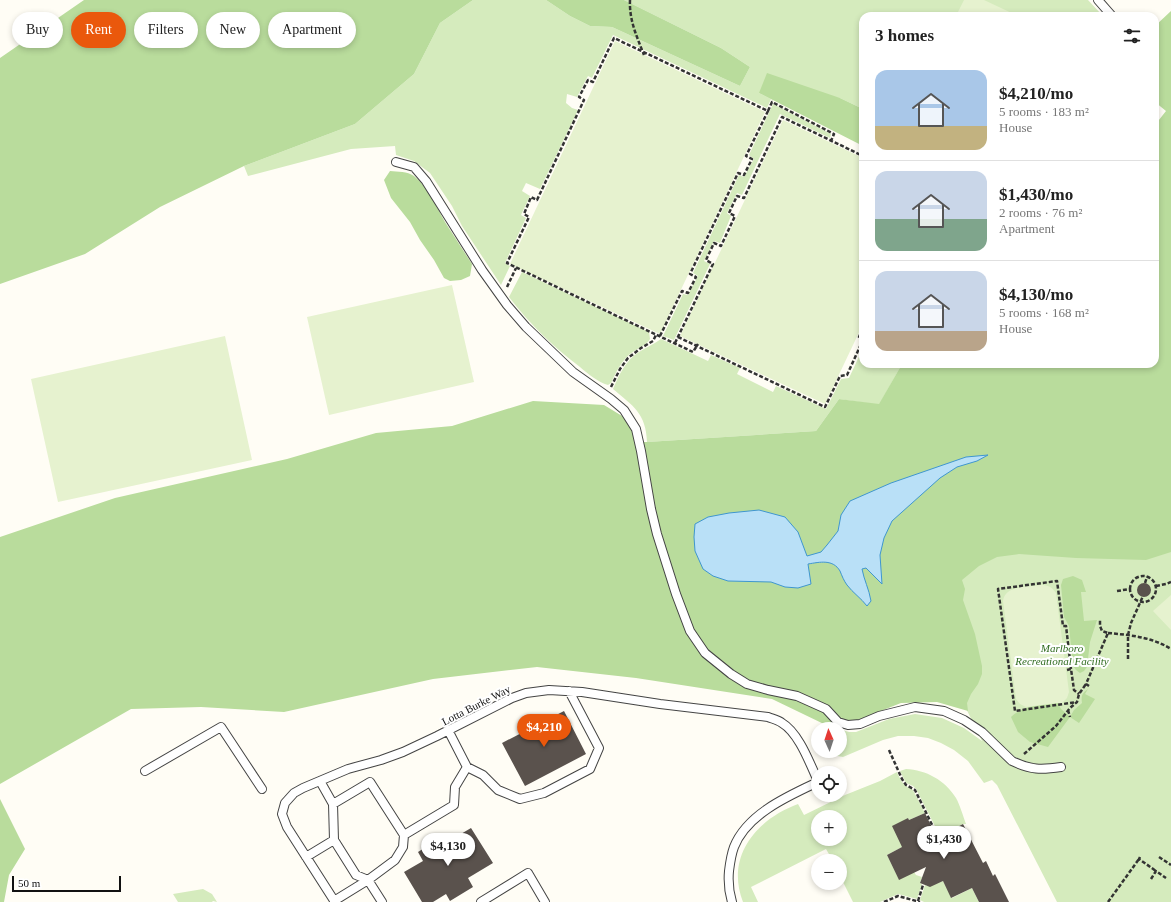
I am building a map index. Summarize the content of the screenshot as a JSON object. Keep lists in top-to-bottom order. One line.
{"streets":{"lane":["Lotta Burke Way"]},"parks":["Marlboro Recreational Facility"],"scale_bar":"50 m","north":"top","page":{"chip":["Buy","Rent","Filters","New","Apartment"],"heading":"3 homes","list":[{"name":"$4,210/mo","note":"5 rooms · 183 m² · House"},{"name":"$1,430/mo","note":"2 rooms · 76 m² · Apartment"},{"name":"$4,130/mo","note":"5 rooms · 168 m² · House"}],"price":["$4,210","$1,430","$4,130"],"map_buttons":["+","−"],"scale":"50 m"}}
